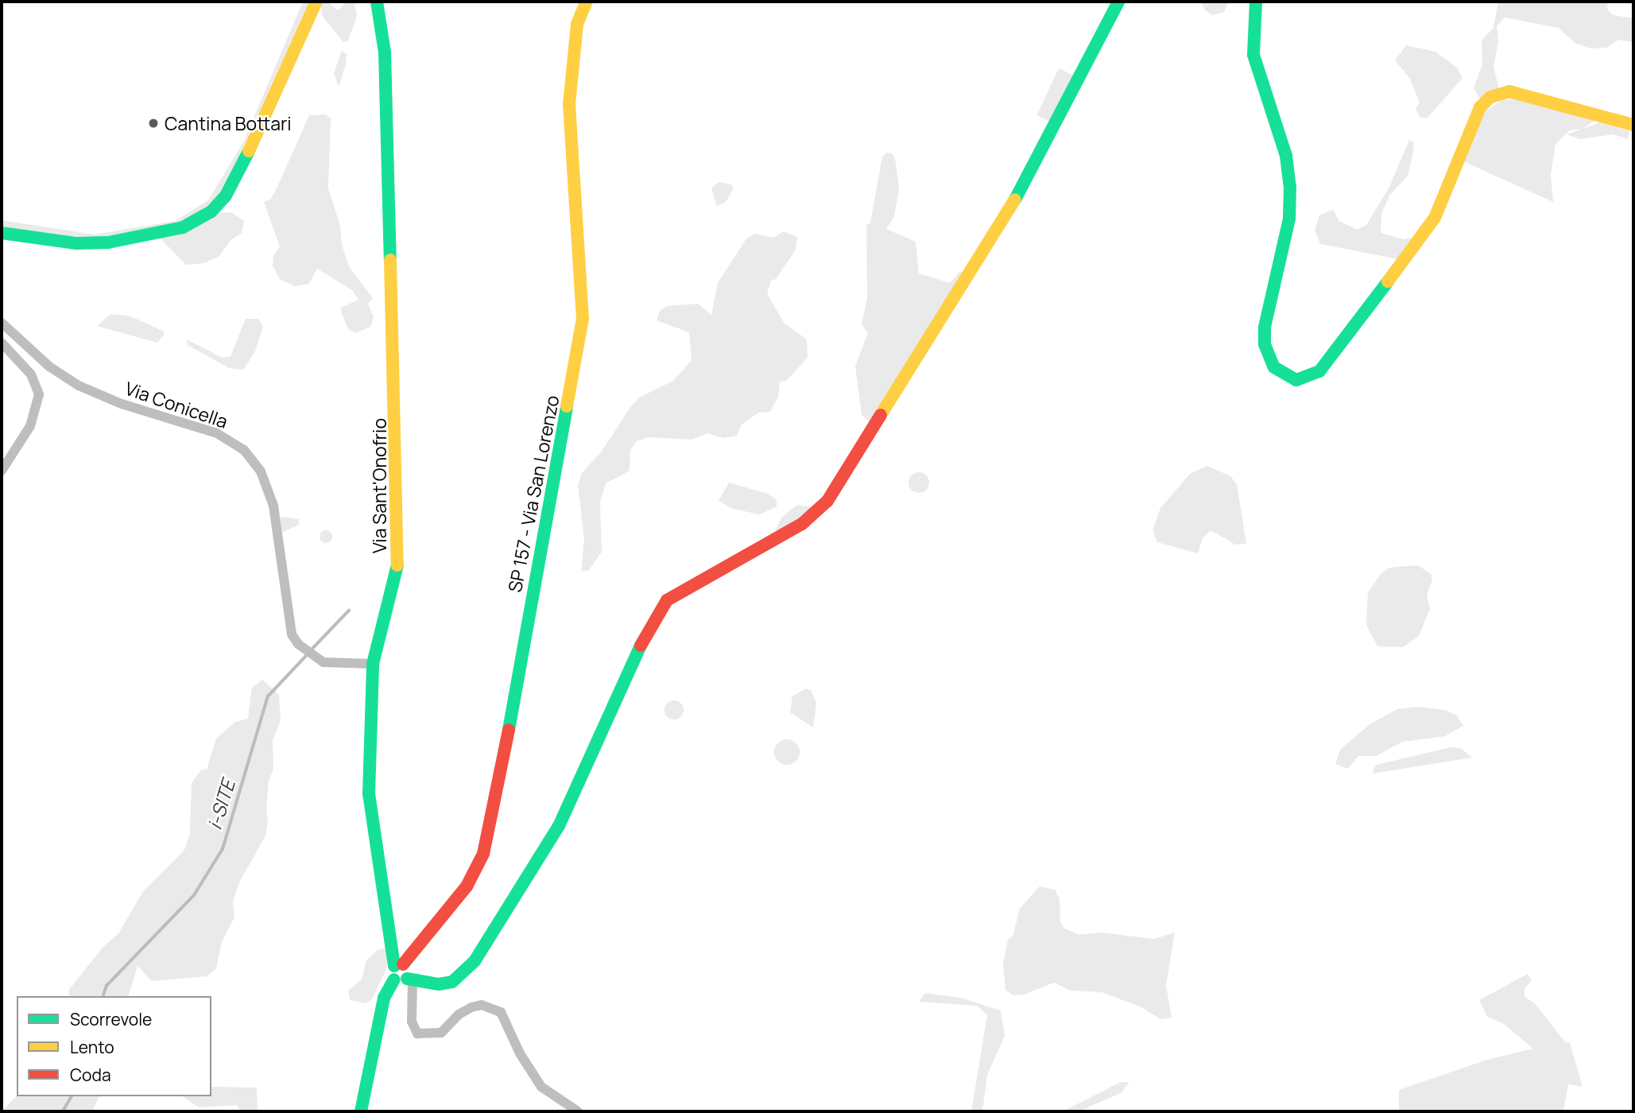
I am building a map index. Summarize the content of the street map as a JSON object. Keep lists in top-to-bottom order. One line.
{"streets":{"street":["Via Conicella","Via Sant'Onofrio","SP 157 - Via San Lorenzo"]},"crossings":[["Via Conicella","Via Sant'Onofrio"],["Via Sant'Onofrio","SP 157 - Via San Lorenzo"]],"water":["i-SITE"],"places":["Cantina Bottari"],"legend":["Scorrevole","Lento","Coda"]}
